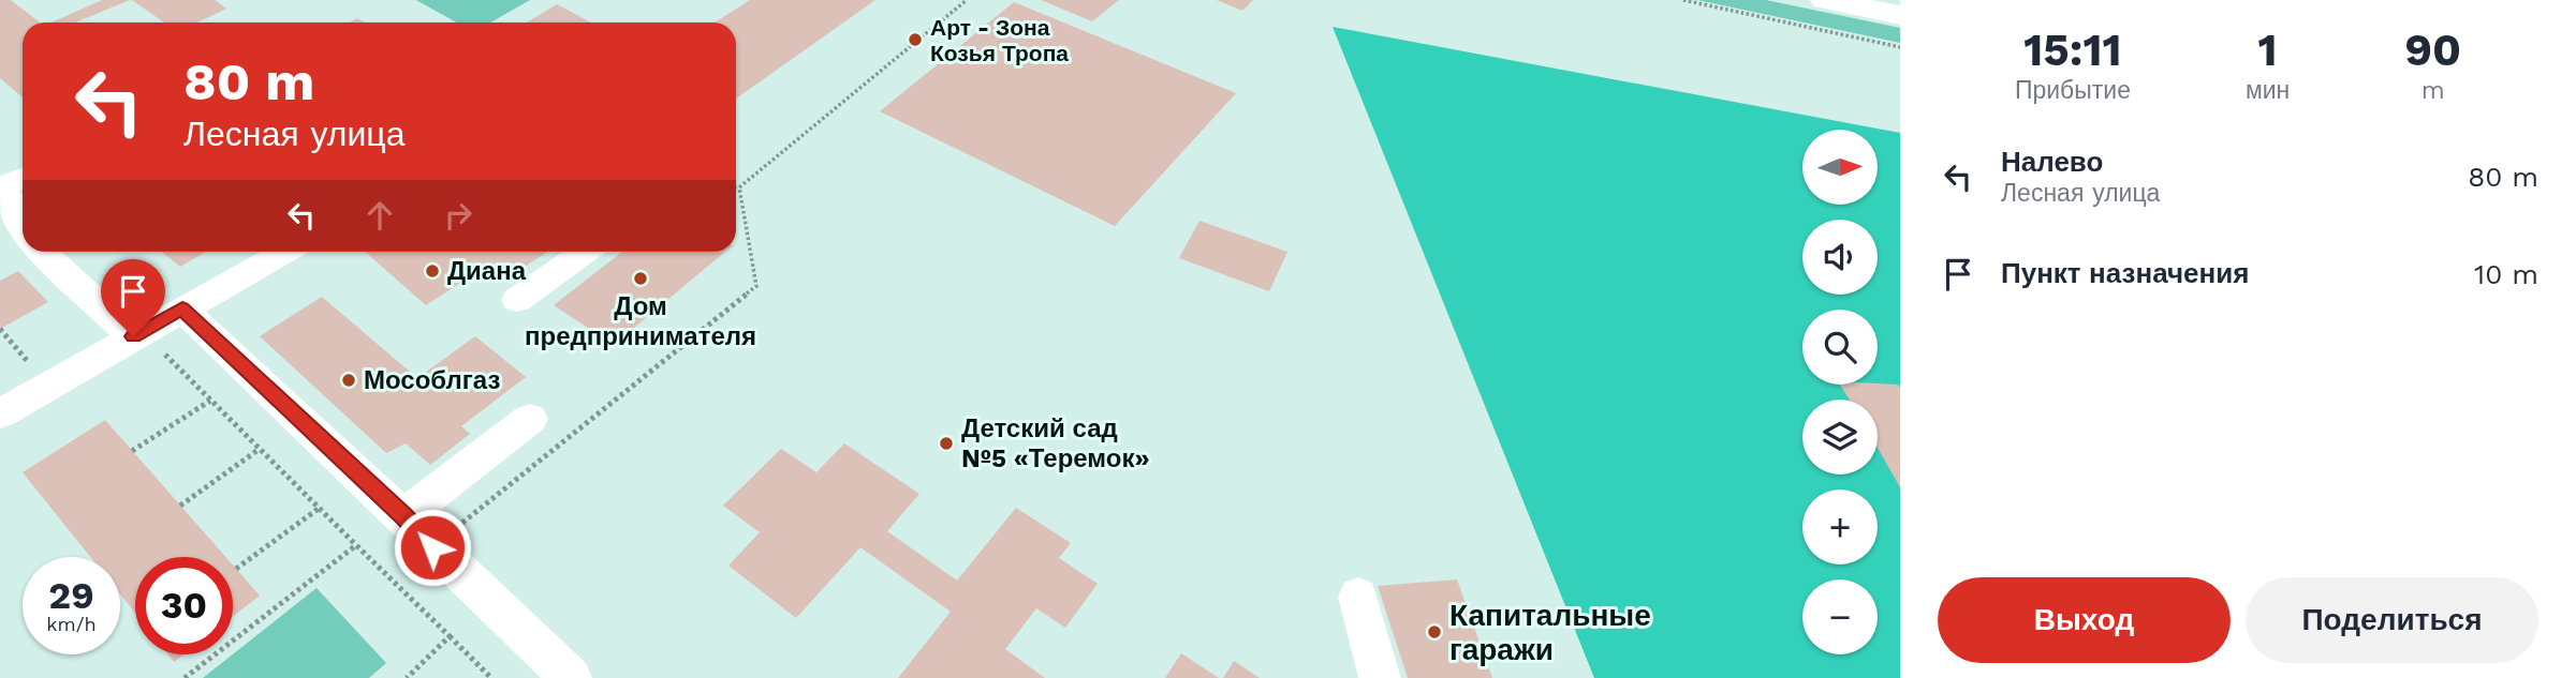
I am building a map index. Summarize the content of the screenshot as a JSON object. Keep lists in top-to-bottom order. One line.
{"places":["Арт - Зона Козья Тропа","Диана","Дом предпринимателя","Мособлгаз","Детский сад №5 «Теремок»","Капитальные гаражи"],"north":"right","page":{"eta":["15:11","Прибытие","1","мин","90","m"],"turn":["80 m","Лесная улица"],"list":[{"name":"Налево","note":"Лесная улица","value":"80 m"},{"name":"Пункт назначения","value":"10 m"}],"map_buttons":["+","−"],"speed":"29 km/h","limit":"30","buttons":["Выход","Поделиться"]}}
